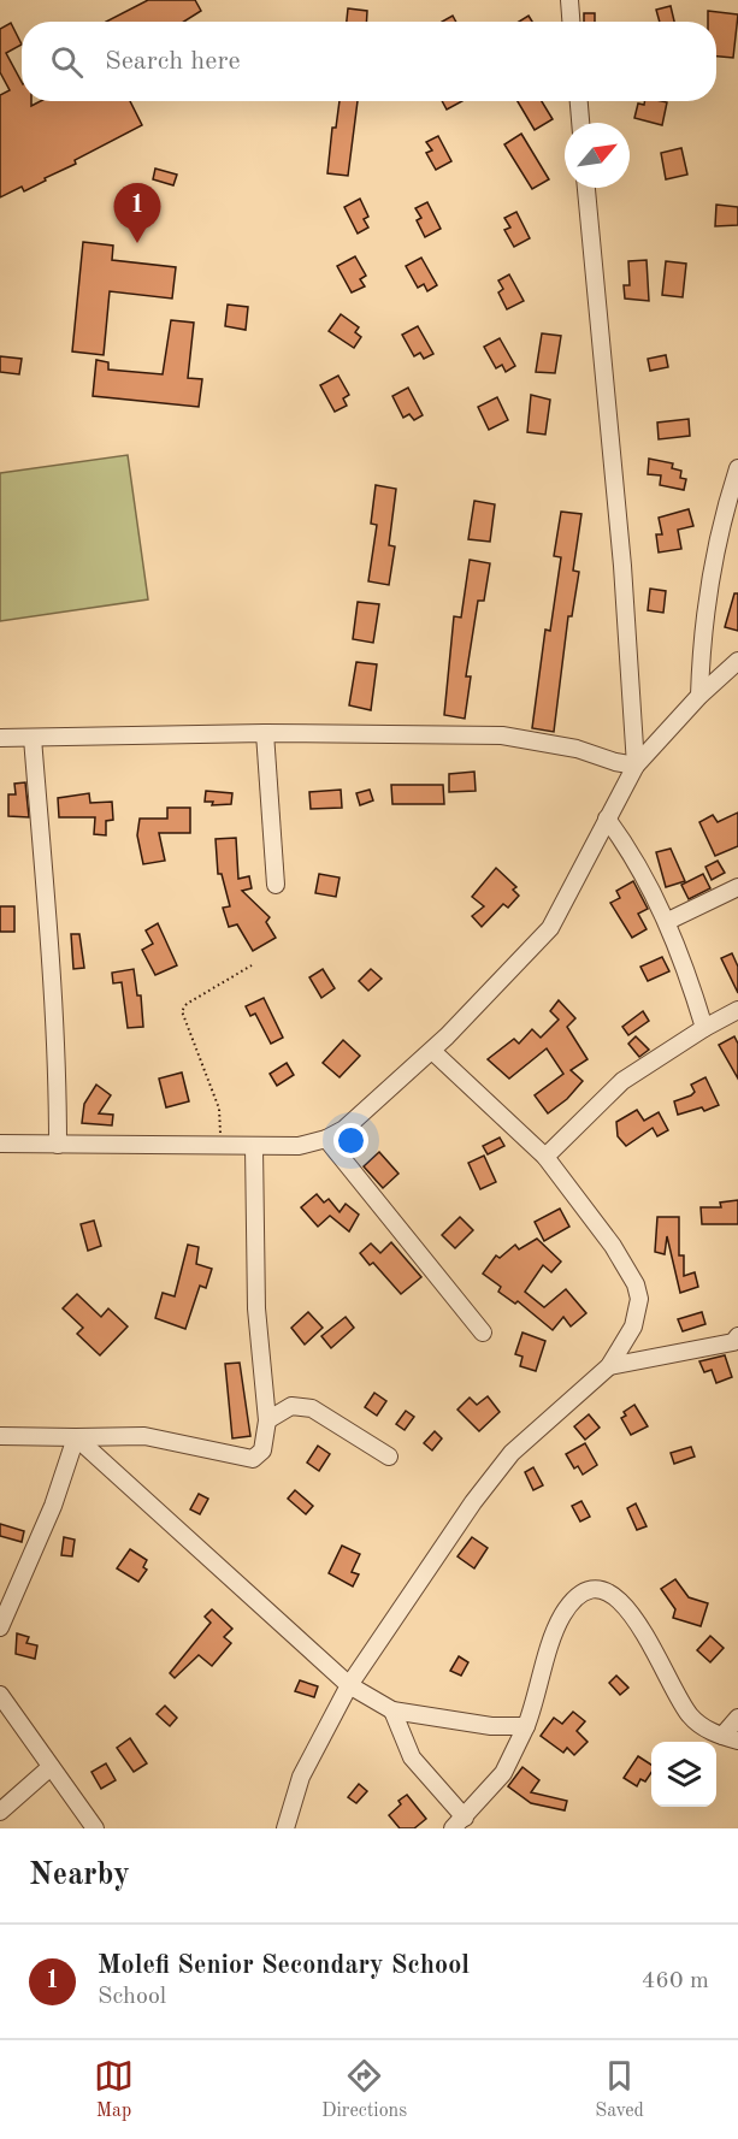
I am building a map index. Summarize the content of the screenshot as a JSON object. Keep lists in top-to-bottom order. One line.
{"north":"top right","page":{"search":"Search here","pins":"1","heading":"Nearby","list":[{"mark":"1","name":"Molefi Senior Secondary School","note":"School","value":"460 m"}],"nav":["Map","Directions","Saved"]}}
